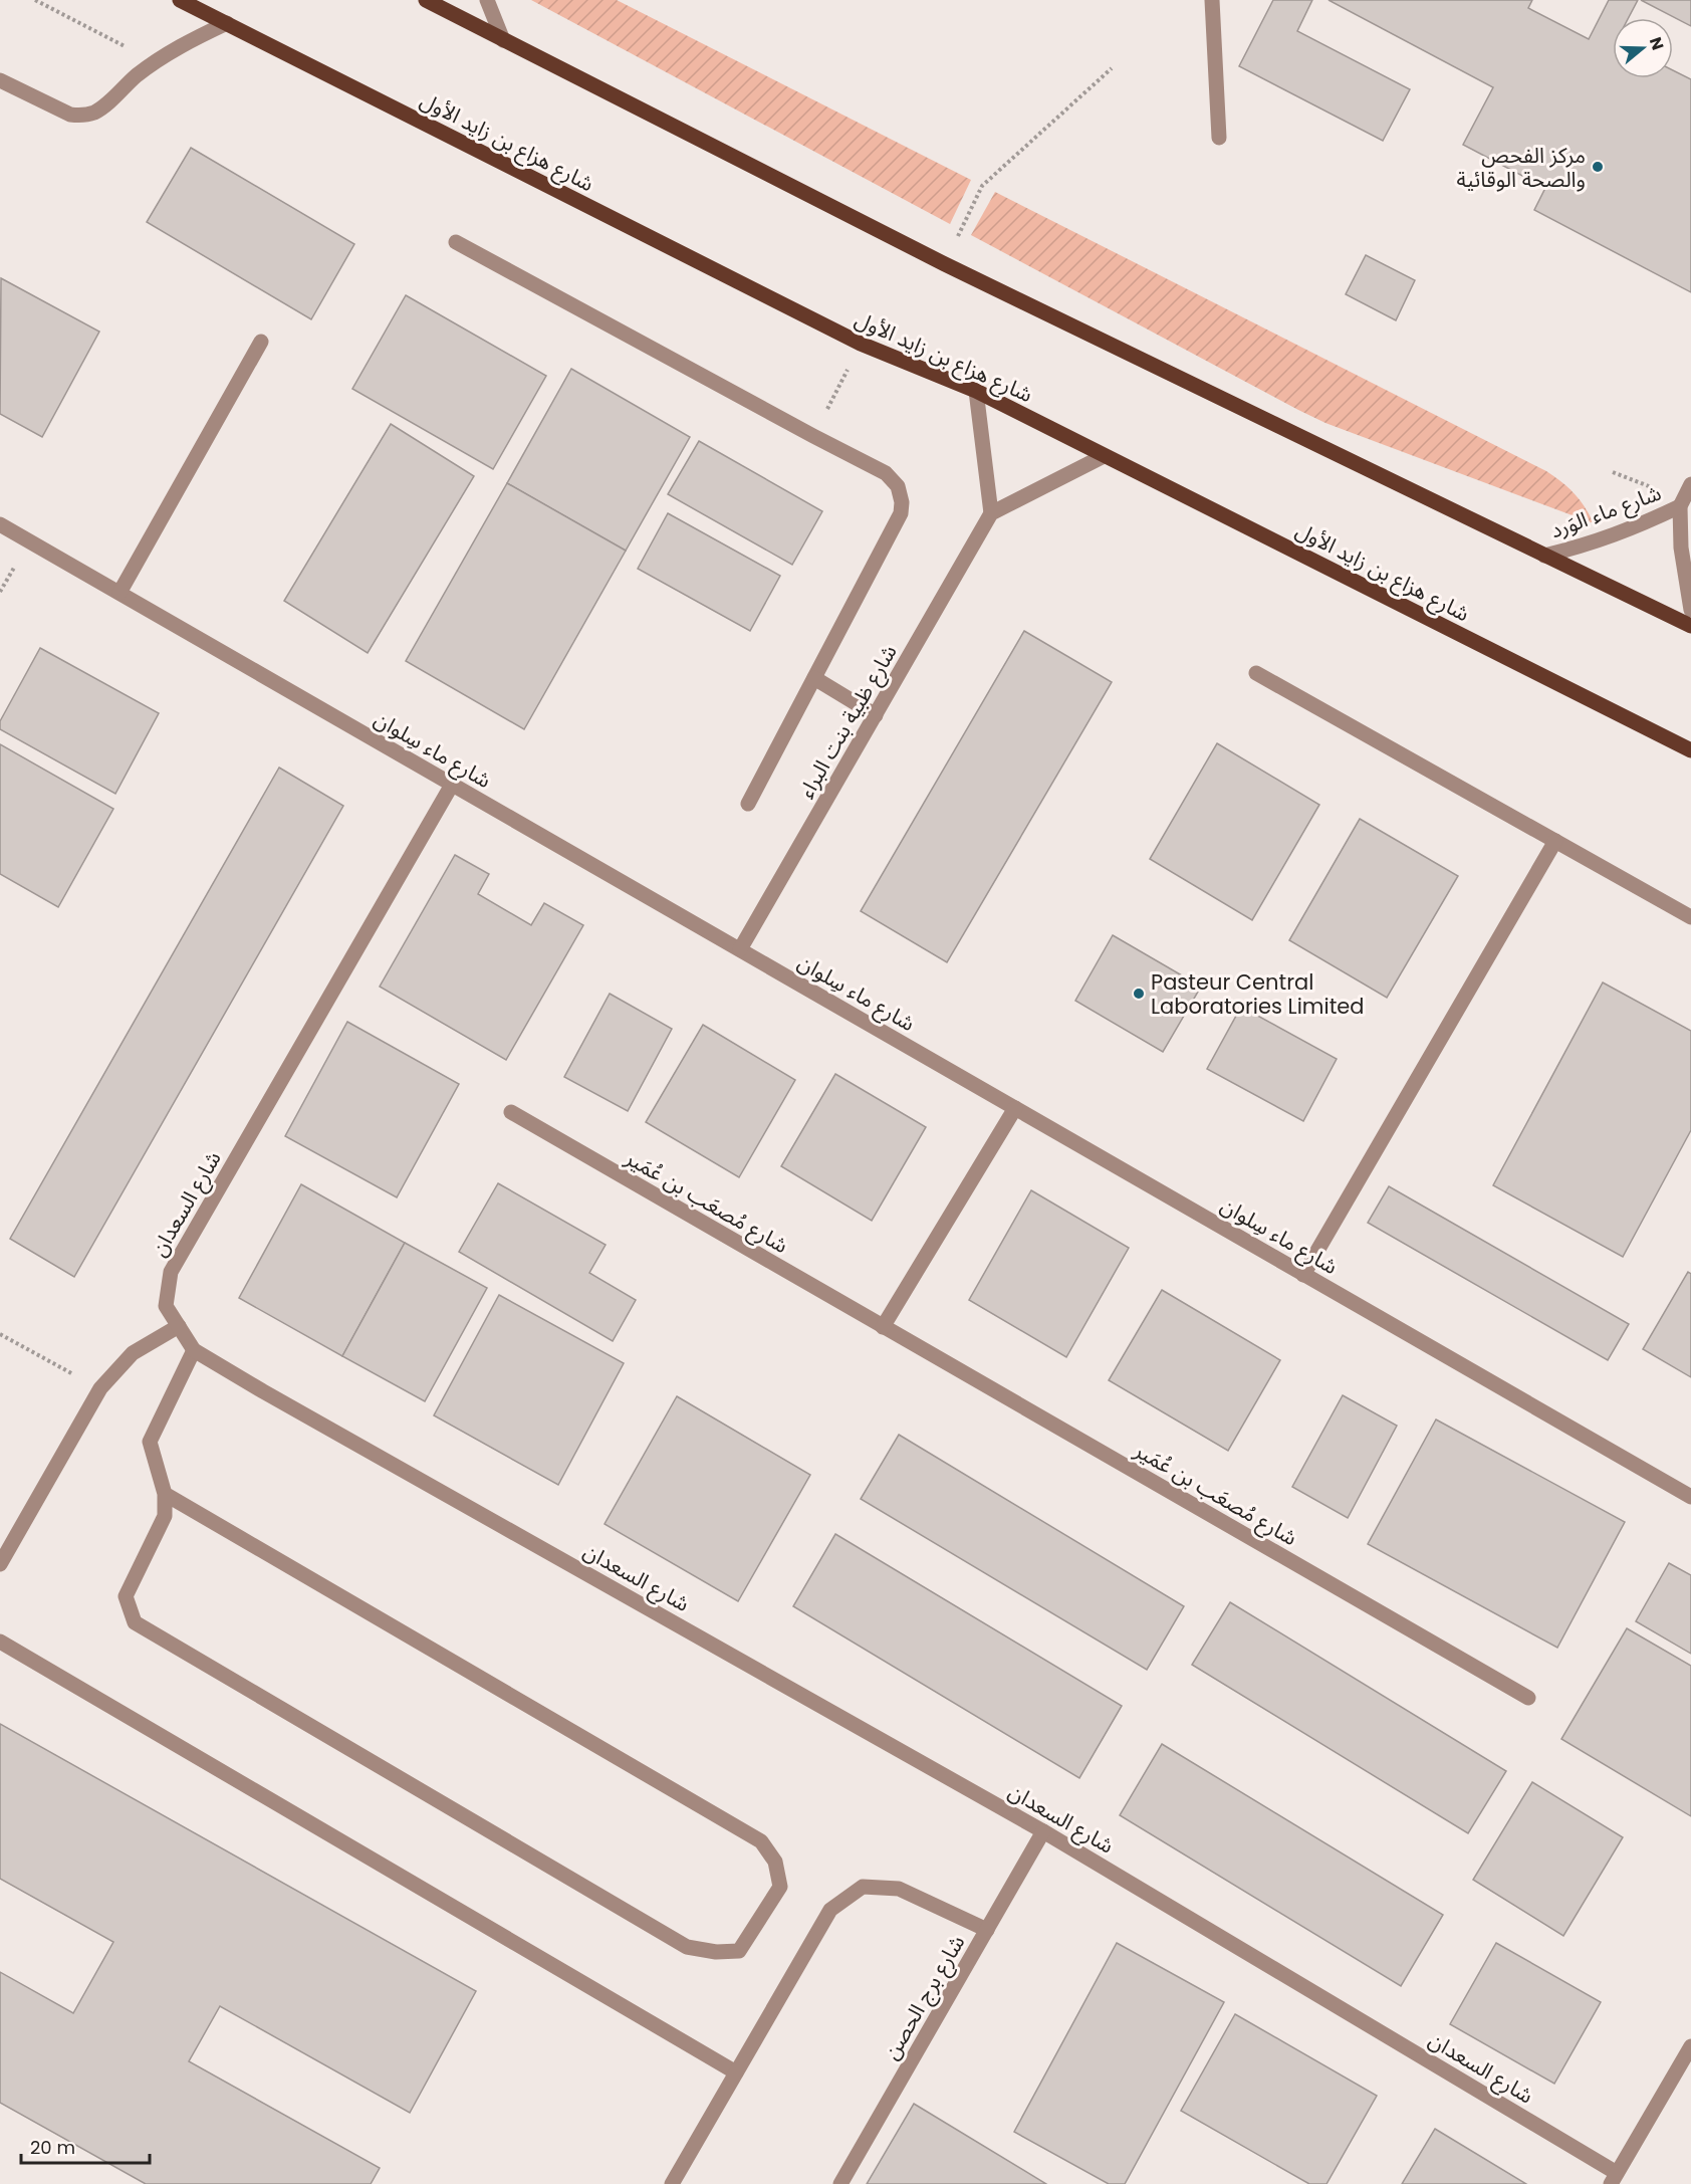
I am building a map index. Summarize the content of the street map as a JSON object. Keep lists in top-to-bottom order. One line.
{"streets":{"main road":["شارع هزاع بن زايد الأول"],"street":["شارع ماء الوَرد","شارع ظبية بنت البراء","شارع ماء سِلوان","شارع مُصعَب بن عُمَير","شارع السعدان","شارع برج الحصن"]},"crossings":[["شارع ظبية بنت البراء","شارع ماء سِلوان"],["شارع ماء سِلوان","شارع السعدان"],["شارع السعدان","شارع برج الحصن"]],"places":["مركز الفحص والصحة الوقائية","Pasteur Central Laboratories Limited"],"scale_bar":"20 m","north":"right"}
